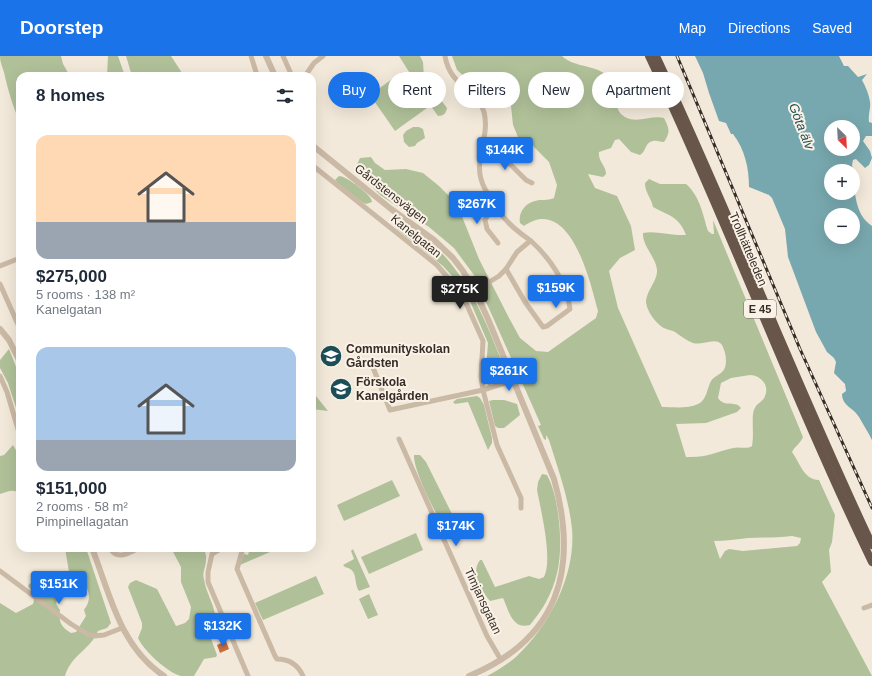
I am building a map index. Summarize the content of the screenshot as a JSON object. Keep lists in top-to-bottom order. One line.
{"streets":{"highway":["Trollhätteleden","E 45"],"street":["Gårdstensvägen","Kanelgatan","Timjansgatan"]},"crossings":[["Gårdstensvägen","Timjansgatan"]],"water":["Göta älv"],"places":{"school or university":["Communityskolan Gårdsten","Förskola Kanelgården"]},"north":"bottom right","page":{"header":"Doorstep","nav":["Map","Directions","Saved"],"chip":["Buy","Rent","Filters","New","Apartment"],"heading":"8 homes","map_buttons":["+","−"],"list":[{"name":"$275,000","note":"5 rooms · 138 m² · Kanelgatan"},{"name":"$151,000","note":"2 rooms · 58 m² · Pimpinellagatan"}],"price":["$144K","$267K","$159K","$275K","$261K","$174K","$151K","$132K"]}}
